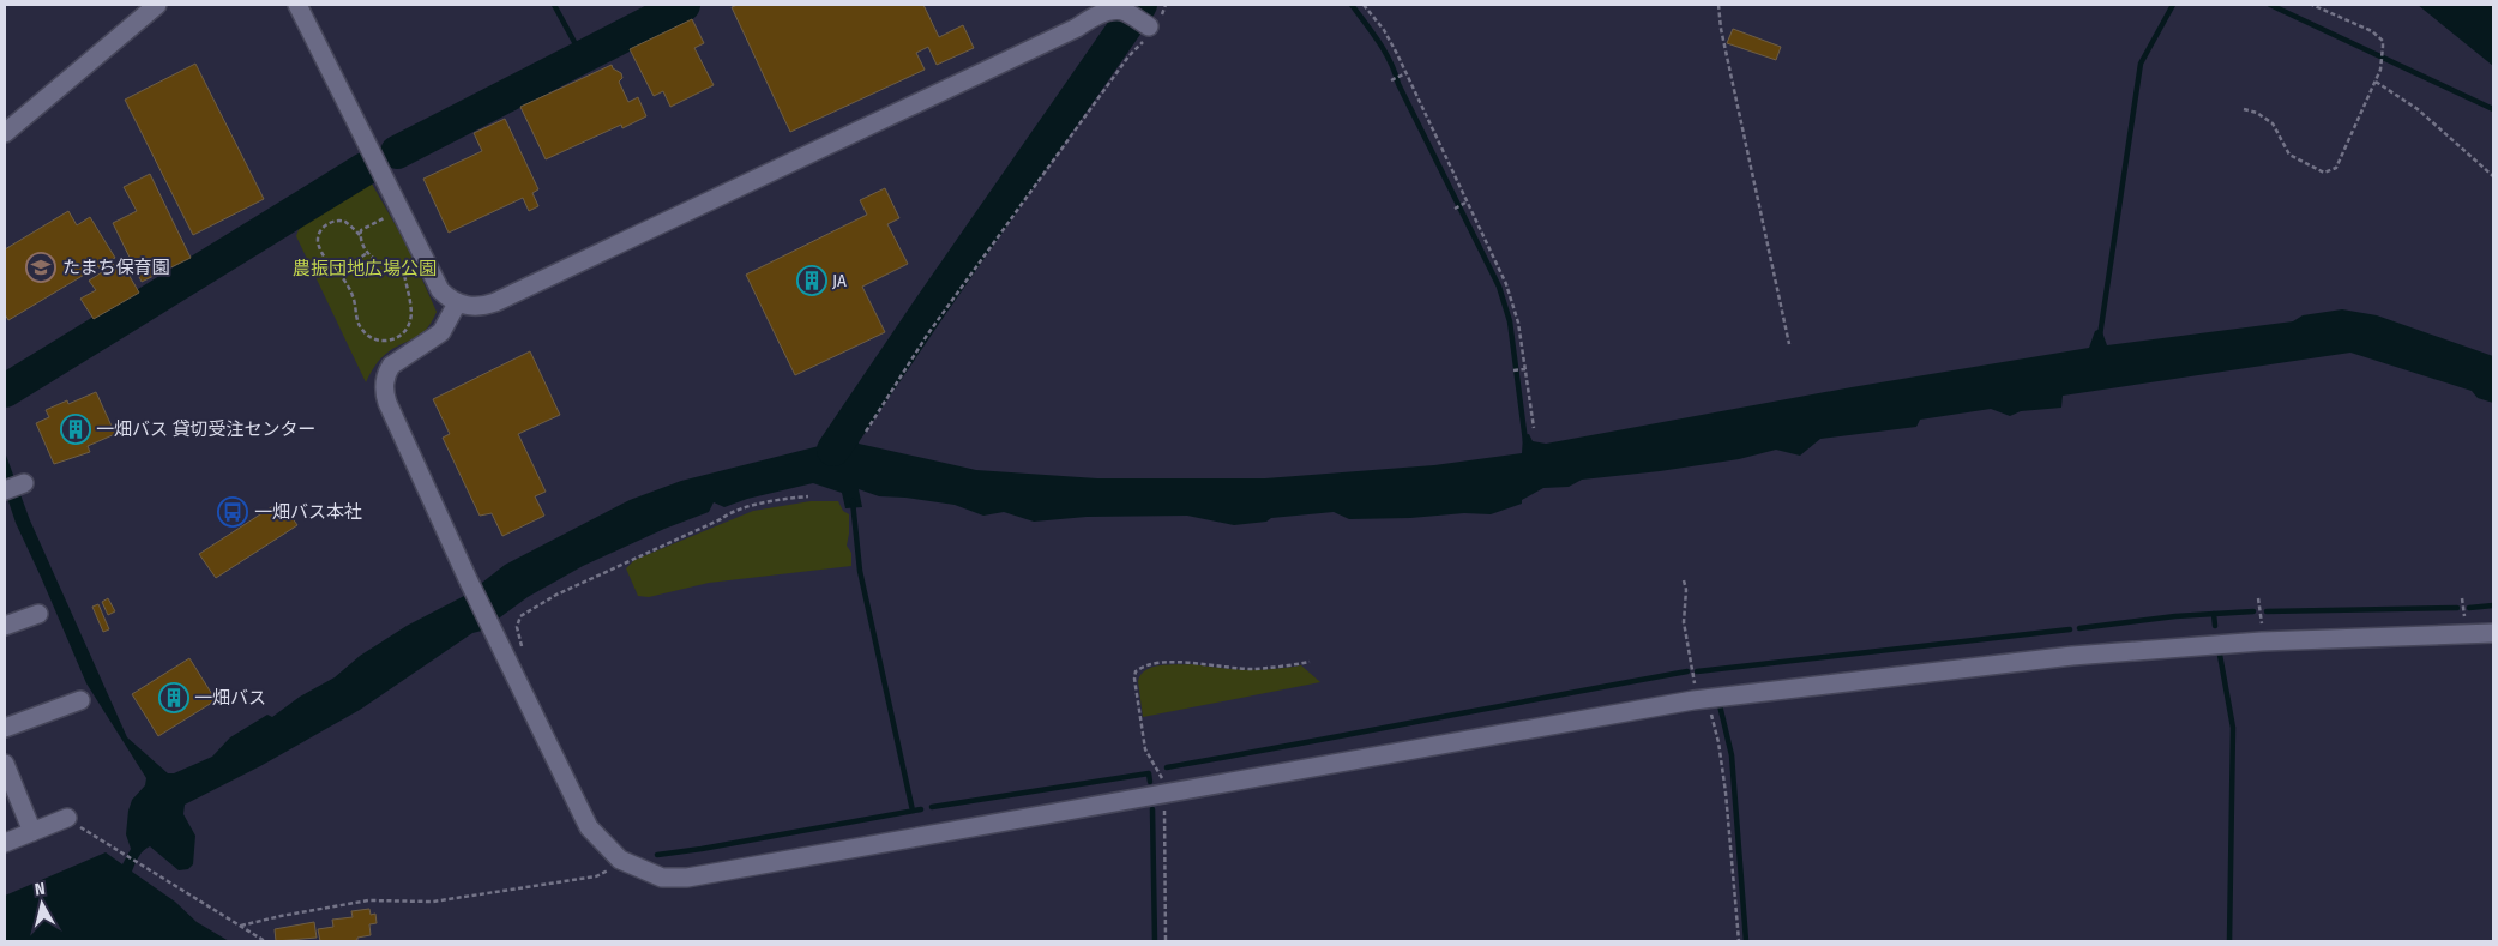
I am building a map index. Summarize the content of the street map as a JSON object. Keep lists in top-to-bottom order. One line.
{"parks":["農振団地広場公園"],"places":{"school or university":["たまち保育園"],"building":["JA","一畑バス 貸切受注センター","一畑バス"],"bus stop":["一畑バス本社"]},"north":"top"}
